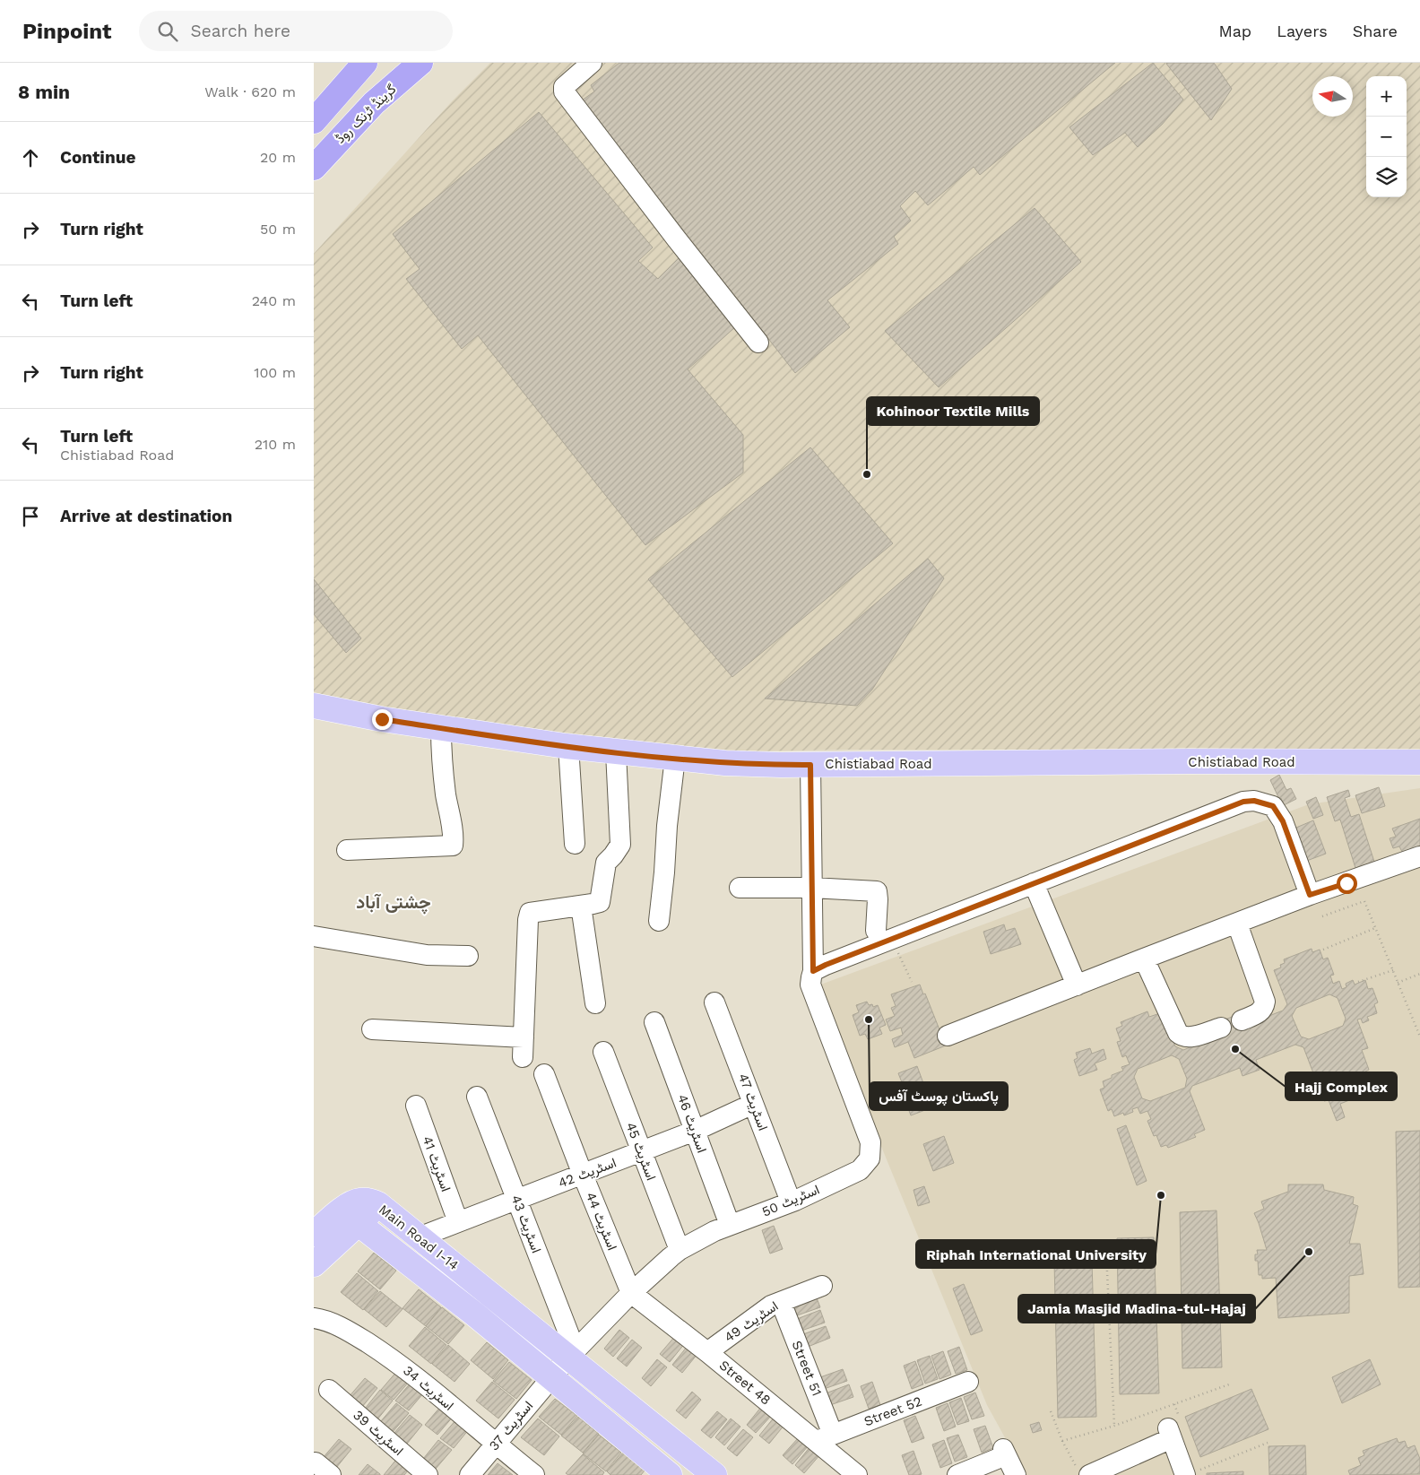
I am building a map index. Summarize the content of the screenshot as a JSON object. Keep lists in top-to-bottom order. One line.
{"streets":{"highway":["گرینڈ ٹرنک روڈ"],"main road":["Chistiabad Road","Main Road I-14"],"street":["اسٹریٹ 47","اسٹریٹ 46","اسٹریٹ 45","اسٹریٹ 41","اسٹریٹ 42","اسٹریٹ 50","اسٹریٹ 44","اسٹریٹ 43","اسٹریٹ 49","Street 51","Street 48","اسٹریٹ 34","Street 52","اسٹریٹ 37","اسٹریٹ 39"]},"crossings":[["اسٹریٹ 47","اسٹریٹ 42"],["اسٹریٹ 47","اسٹریٹ 50"],["اسٹریٹ 46","اسٹریٹ 42"],["اسٹریٹ 46","اسٹریٹ 50"],["اسٹریٹ 45","اسٹریٹ 42"],["اسٹریٹ 45","اسٹریٹ 50"],["اسٹریٹ 41","اسٹریٹ 42"],["اسٹریٹ 42","اسٹریٹ 44"],["اسٹریٹ 42","اسٹریٹ 43"],["اسٹریٹ 42","Main Road I-14"],["اسٹریٹ 50","اسٹریٹ 44"],["اسٹریٹ 50","اسٹریٹ 43"],["اسٹریٹ 50","Main Road I-14"],["اسٹریٹ 50","Street 48"],["اسٹریٹ 50","اسٹریٹ 37"],["اسٹریٹ 44","Street 48"],["اسٹریٹ 43","Main Road I-14"],["اسٹریٹ 43","اسٹریٹ 37"],["Main Road I-14","اسٹریٹ 37"],["اسٹریٹ 49","Street 51"],["اسٹریٹ 49","Street 48"],["Street 51","Street 48"],["Street 51","Street 52"],["Street 48","Street 52"],["اسٹریٹ 34","اسٹریٹ 37"]],"districts":["چشتی آباد"],"places":["Kohinoor Textile Mills","پاکستان پوسٹ آفس","Hajj Complex","Riphah International University","Jamia Masjid Madina-tul-Hajaj"],"north":"left","page":{"header":"Pinpoint","search":"Search here","nav":["Map","Layers","Share"],"heading":["8 min","Walk · 620 m"],"map_buttons":["+","−"],"list":[["Continue","20 m"],["Turn right","50 m"],["Turn left","240 m"],["Turn right","100 m"],["Turn left","Chistiabad Road","210 m"],"Arrive at destination"]}}
